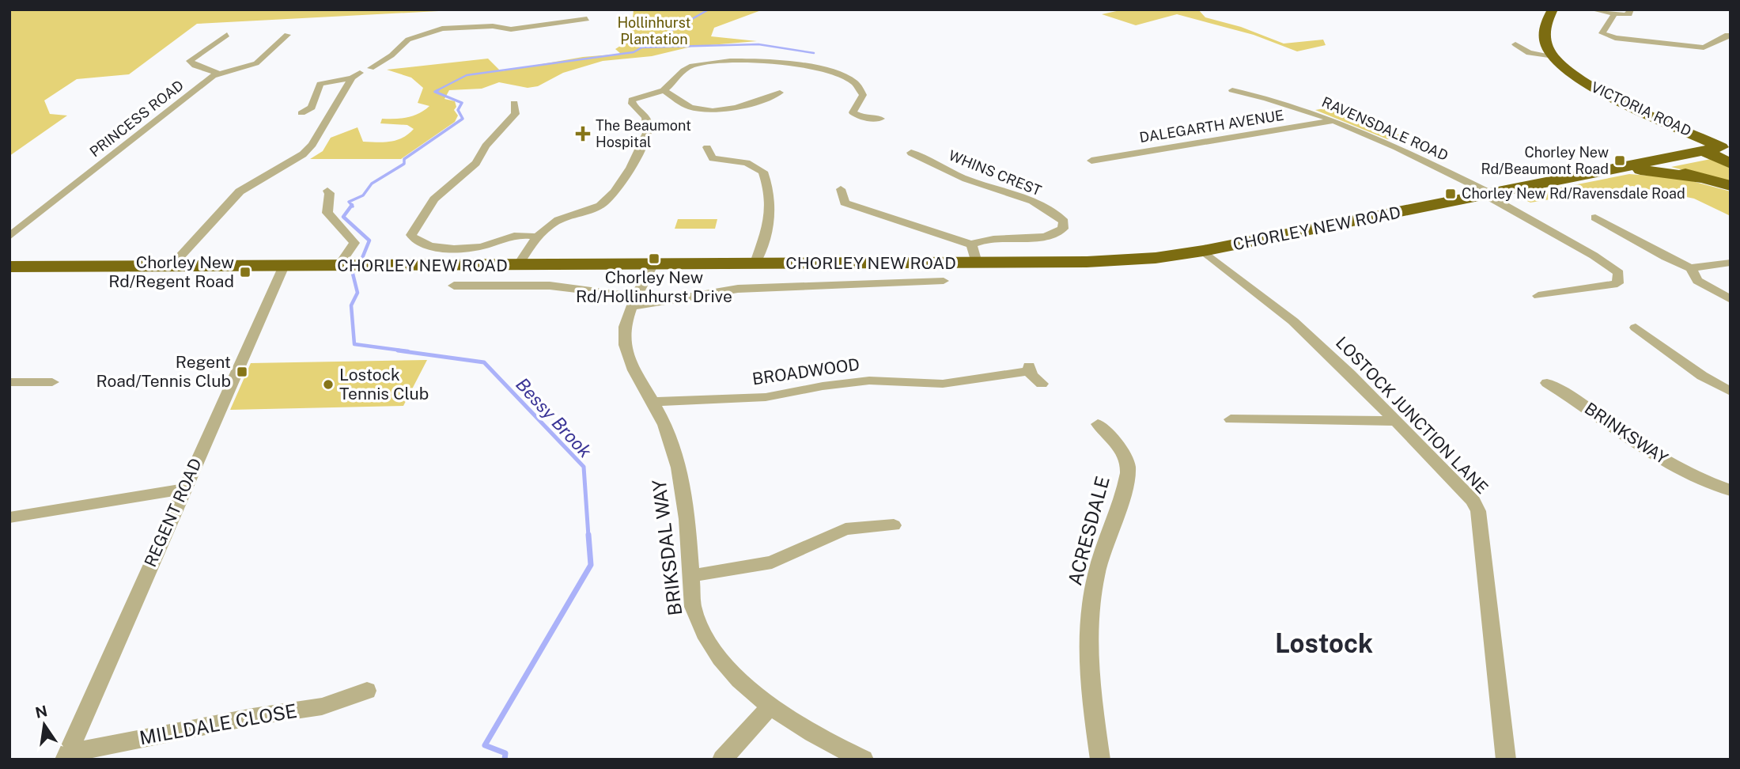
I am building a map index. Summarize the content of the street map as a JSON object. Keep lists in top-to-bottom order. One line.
{"streets":{"highway":["VICTORIA ROAD","CHORLEY NEW ROAD"],"street":["PRINCESS ROAD","DALEGARTH AVENUE","RAVENSDALE ROAD","WHINS CREST","BROADWOOD","LOSTOCK JUNCTION LANE","BRINKSWAY","REGENT ROAD","ACRESDALE","BRIKSDAL WAY","MILLDALE CLOSE"]},"crossings":[["VICTORIA ROAD","CHORLEY NEW ROAD"],["DALEGARTH AVENUE","RAVENSDALE ROAD"],["RAVENSDALE ROAD","CHORLEY NEW ROAD"],["WHINS CREST","CHORLEY NEW ROAD"],["CHORLEY NEW ROAD","LOSTOCK JUNCTION LANE"],["CHORLEY NEW ROAD","REGENT ROAD"],["CHORLEY NEW ROAD","BRIKSDAL WAY"],["BROADWOOD","BRIKSDAL WAY"],["REGENT ROAD","MILLDALE CLOSE"]],"districts":["Lostock"],"water":["Bessy Brook"],"parks":["Hollinhurst Plantation"],"places":{"health":["The Beaumont Hospital"],"transit":["Chorley New Rd/Beaumont Road","Chorley New Rd/Ravensdale Road","Chorley New Rd/Hollinhurst Drive","Chorley New Rd/Regent Road","Regent Road/Tennis Club"],"other":["Lostock Tennis Club"]},"north":"top"}
